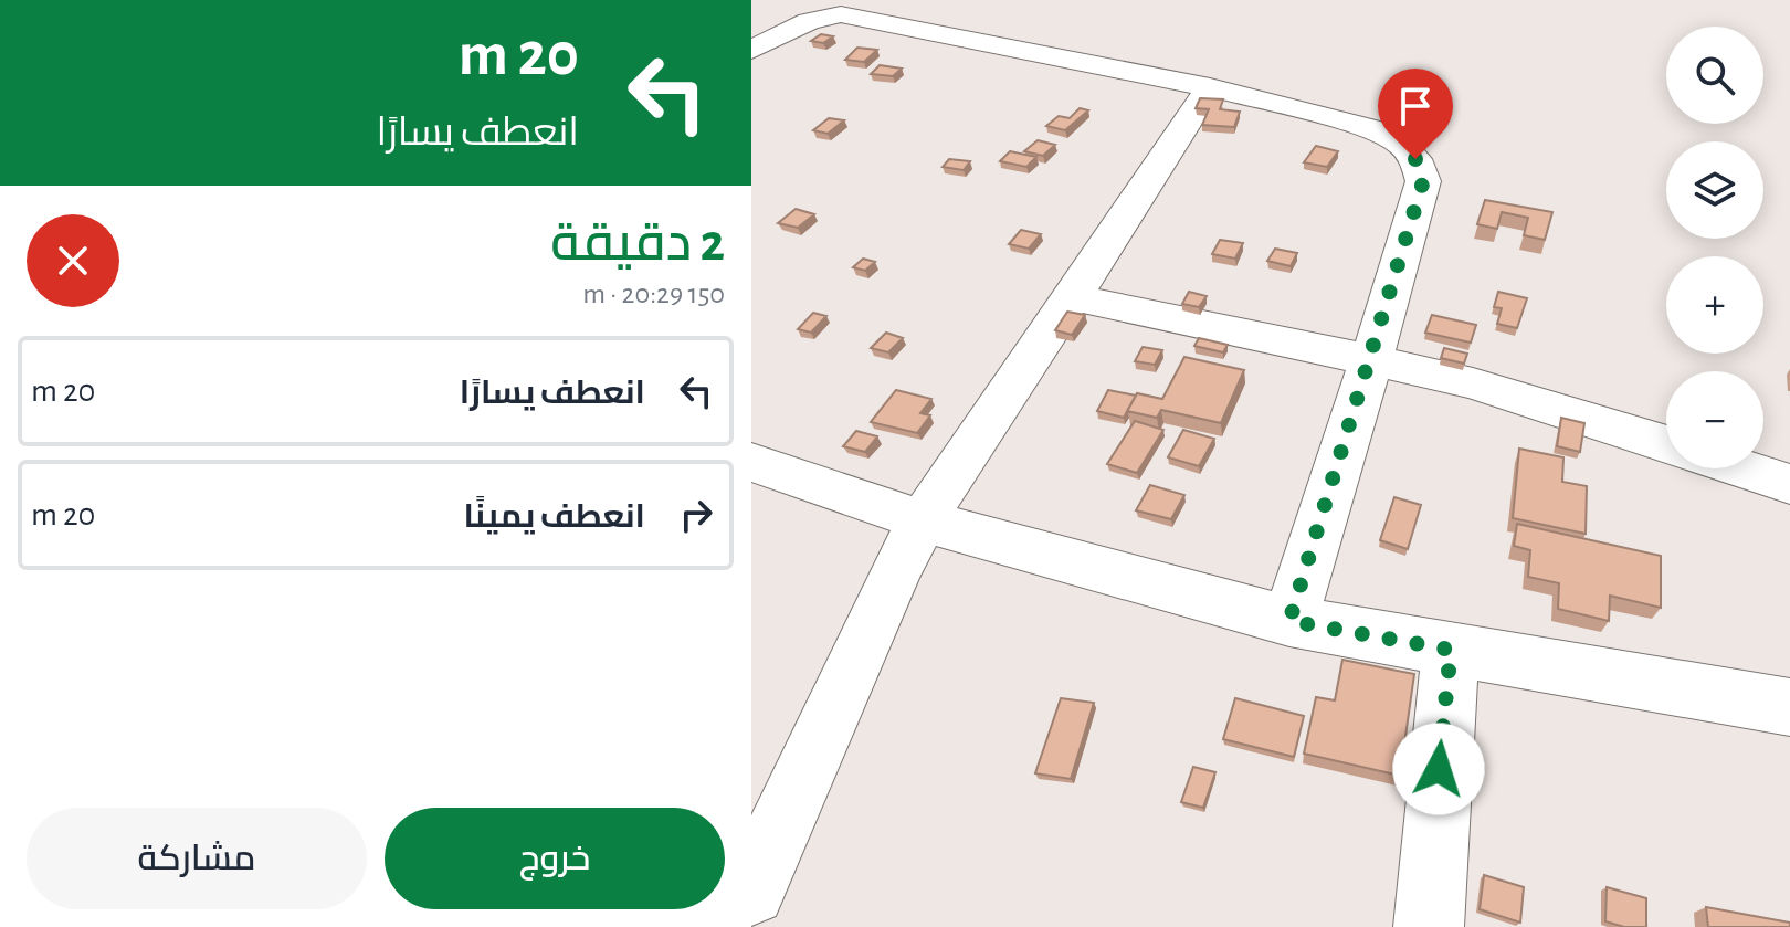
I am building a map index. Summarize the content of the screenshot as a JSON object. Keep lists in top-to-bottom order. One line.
{"page":{"turn":["20 m","انعطف يسارًا"],"map_buttons":["+","−"],"heading":["2 دقيقة","150 m · 20:29"],"list":[{"name":"انعطف يسارًا","value":"20 m"},{"name":"انعطف يمينًا","value":"20 m"}],"buttons":["خروج","مشاركة"]}}
